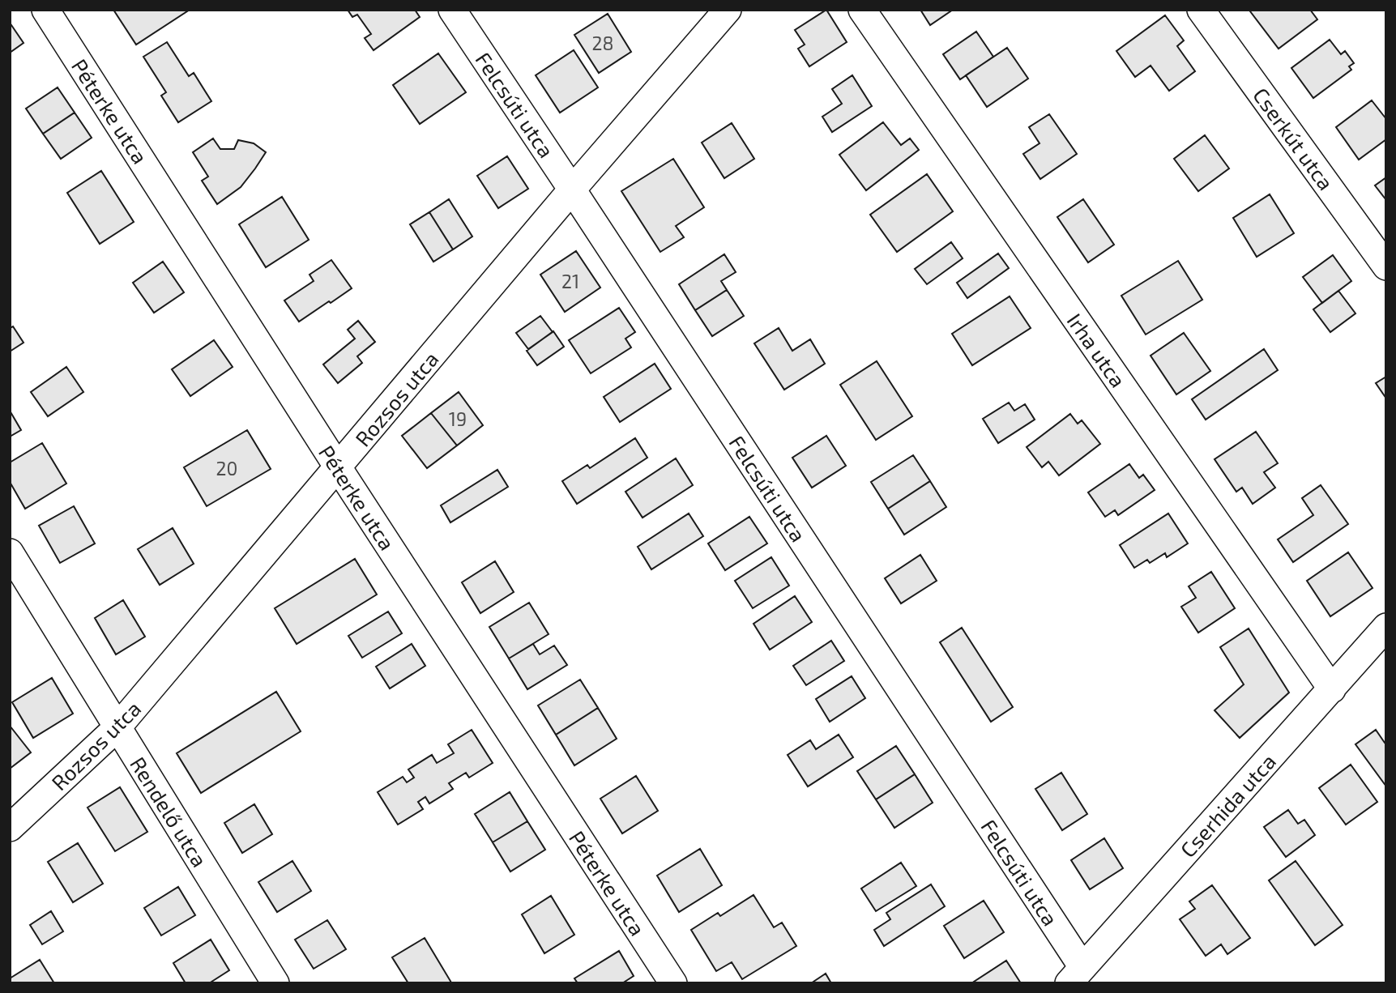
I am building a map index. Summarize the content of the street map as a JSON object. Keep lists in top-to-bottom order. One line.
{"streets":{"street":["Felcsúti utca","Péterke utca","Cserkút utca","Irha utca","Rozsos utca","Cserhida utca","Rendelő utca"]},"crossings":[["Felcsúti utca","Rozsos utca"],["Felcsúti utca","Cserhida utca"],["Péterke utca","Rozsos utca"],["Irha utca","Cserhida utca"],["Rozsos utca","Rendelő utca"]],"house_numbers":["28","21","19","20"]}
